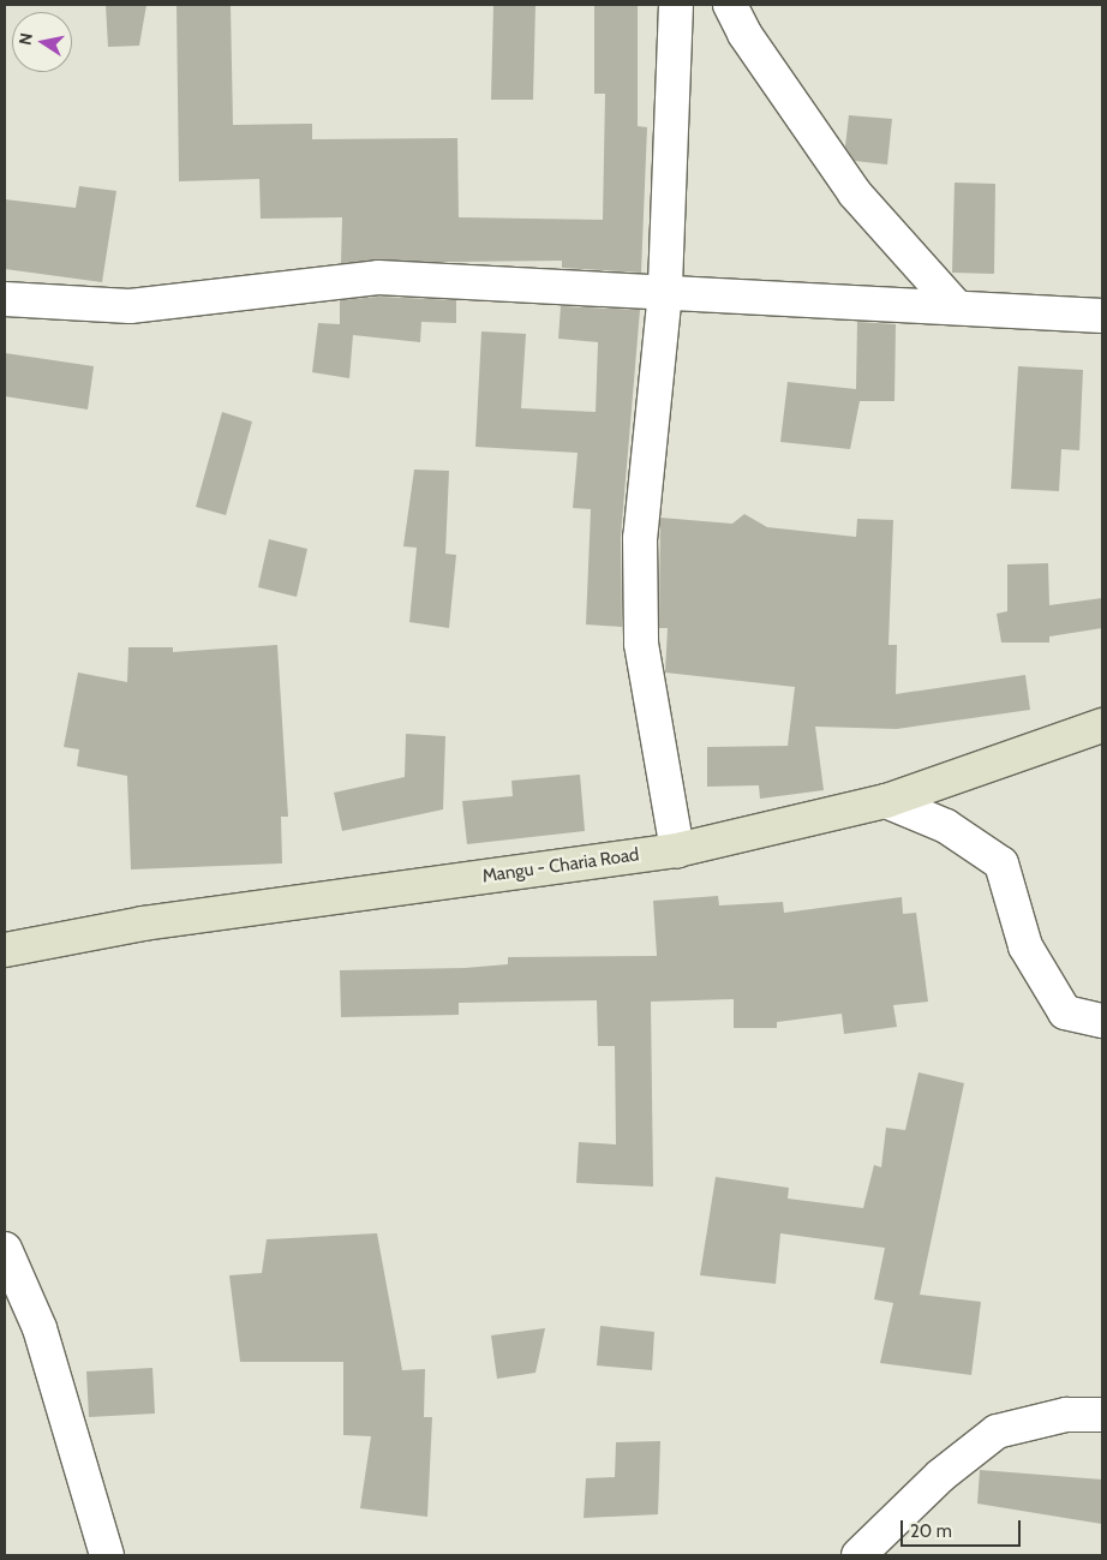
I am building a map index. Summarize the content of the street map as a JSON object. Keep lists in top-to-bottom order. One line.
{"streets":{"street":["Mangu - Charia Road"]},"scale_bar":"20 m","north":"left"}
